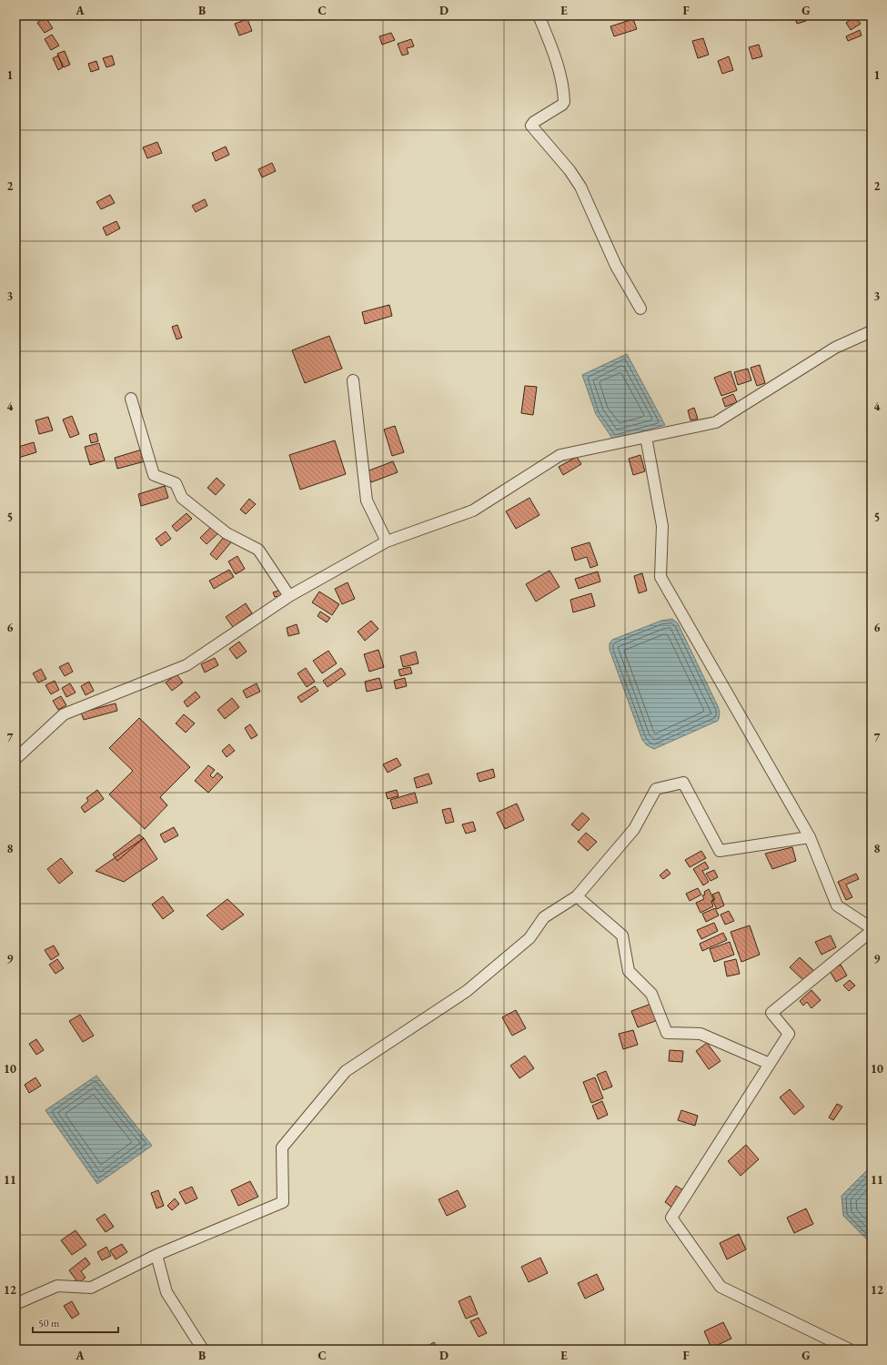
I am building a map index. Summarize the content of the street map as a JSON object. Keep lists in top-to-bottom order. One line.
{"scale_bar":"50 m","grid":{"columns":["A","B","C","D","E","F","G"],"rows":["1","2","3","4","5","6","7","8","9","10","11","12"]}}
